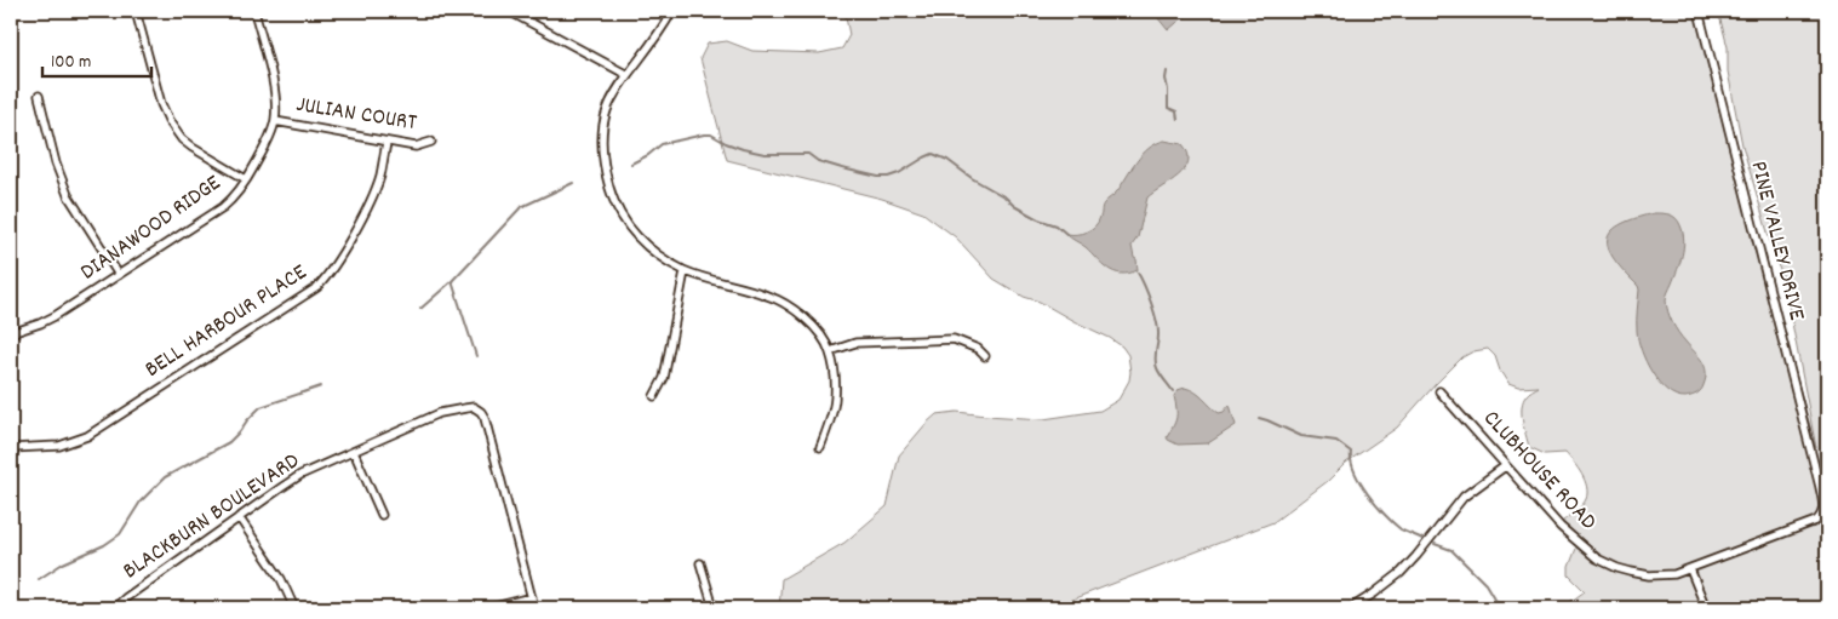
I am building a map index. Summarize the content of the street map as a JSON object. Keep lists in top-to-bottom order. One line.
{"streets":{"street":["JULIAN COURT","DIANAWOOD RIDGE","PINE VALLEY DRIVE","BELL HARBOUR PLACE","CLUBHOUSE ROAD","BLACKBURN BOULEVARD"]},"crossings":[["JULIAN COURT","DIANAWOOD RIDGE"],["JULIAN COURT","BELL HARBOUR PLACE"],["PINE VALLEY DRIVE","CLUBHOUSE ROAD"]],"scale_bar":"100 m"}
